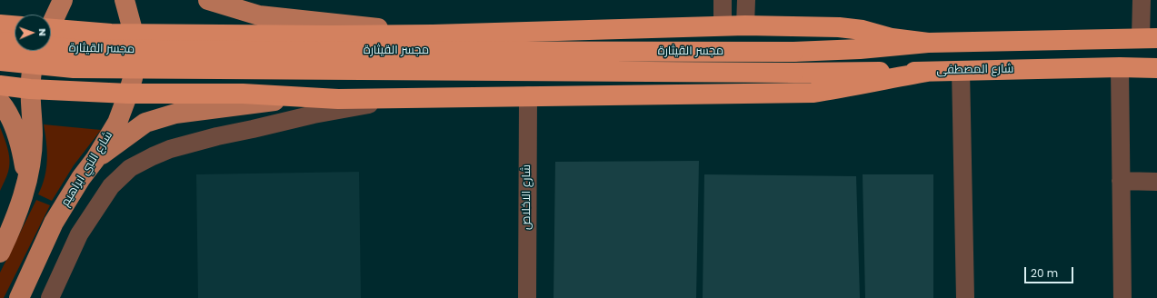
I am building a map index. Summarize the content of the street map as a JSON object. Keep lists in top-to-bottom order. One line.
{"streets":{"highway":["مجسر القيثارة","شارع المصطفى"],"main road":["شارع النبي ابراهيم"],"street":["شارع الاخلاص"]},"crossings":[["مجسر القيثارة","شارع المصطفى"]],"scale_bar":"20 m","north":"right"}
